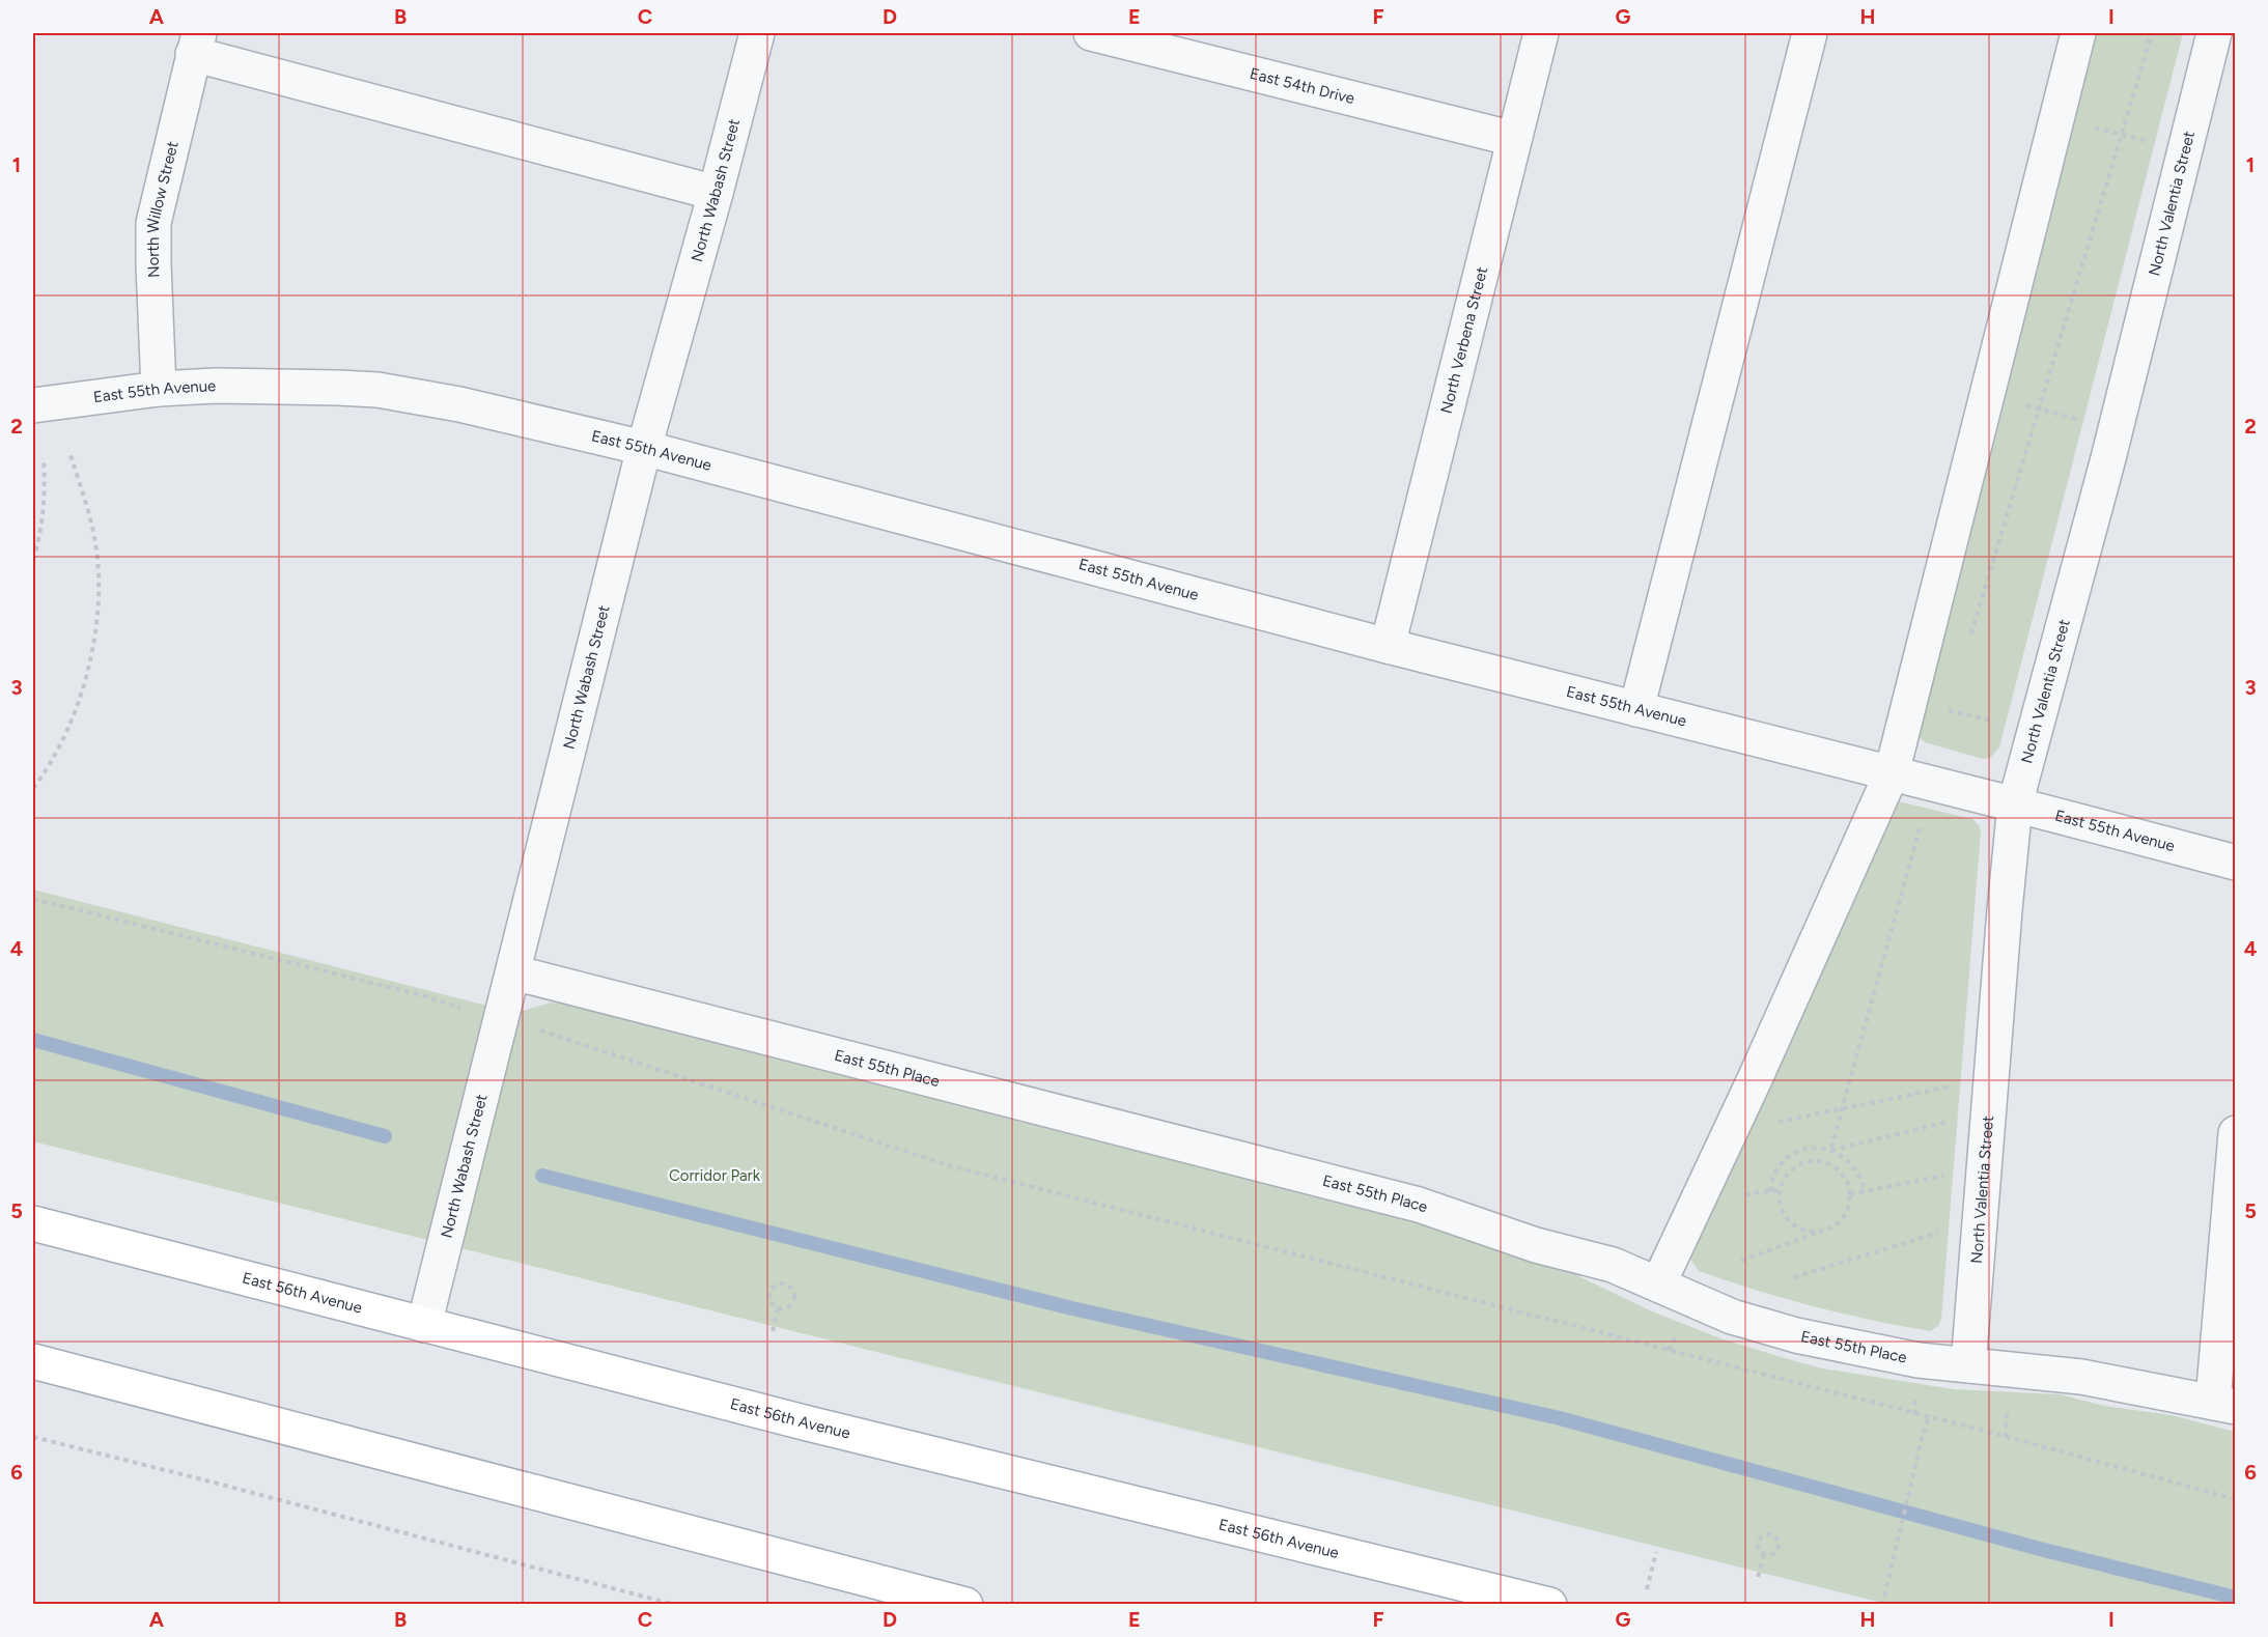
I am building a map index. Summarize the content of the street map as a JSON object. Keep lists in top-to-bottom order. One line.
{"streets":{"main road":["East 56th Avenue"],"street":["East 54th Drive","North Wabash Street","North Valentia Street","North Willow Street","North Verbena Street","East 55th Avenue","East 55th Place"]},"crossings":[["East 54th Drive","North Verbena Street"],["North Wabash Street","East 55th Avenue"],["North Wabash Street","East 55th Place"],["North Wabash Street","East 56th Avenue"],["North Valentia Street","East 55th Avenue"],["North Valentia Street","East 55th Place"],["North Willow Street","East 55th Avenue"],["North Verbena Street","East 55th Avenue"]],"parks":["Corridor Park"],"grid":{"columns":["A","B","C","D","E","F","G","H","I"],"rows":["1","2","3","4","5","6"]}}
